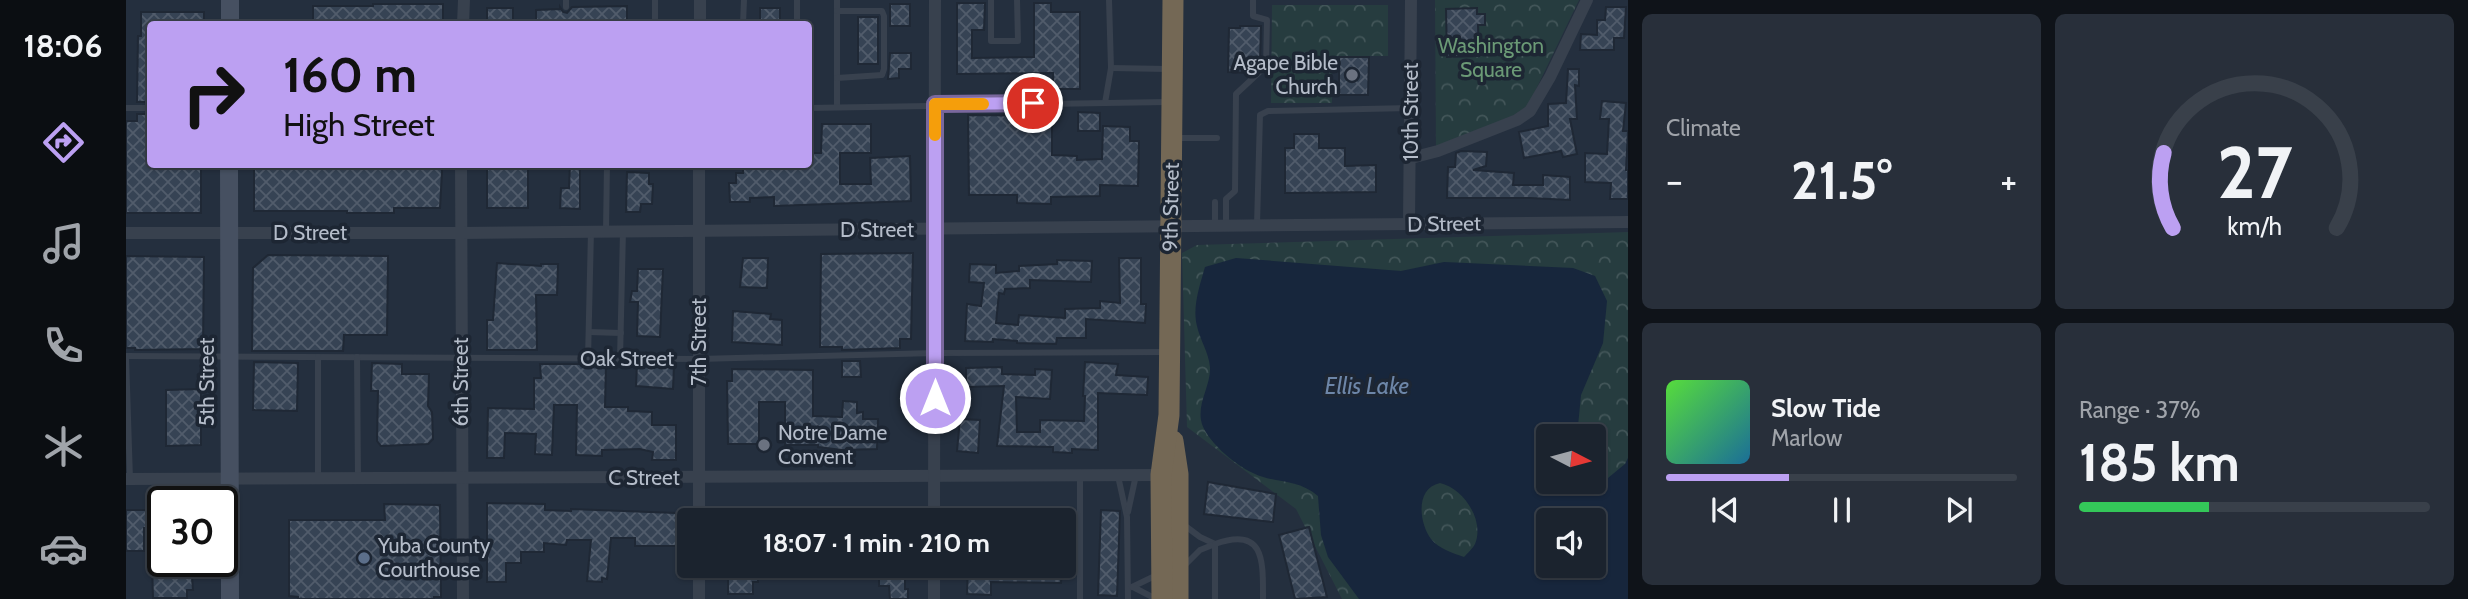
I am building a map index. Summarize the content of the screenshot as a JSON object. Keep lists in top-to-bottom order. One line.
{"streets":{"highway":["9th Street"],"main road":["5th Street"],"street":["10th Street","D Street","7th Street","6th Street","C Street"],"lane":["Oak Street"]},"crossings":[["10th Street","D Street"],["9th Street","D Street"],["9th Street","Oak Street"],["9th Street","C Street"],["D Street","7th Street"],["D Street","5th Street"],["D Street","6th Street"],["7th Street","Oak Street"],["7th Street","C Street"],["Oak Street","5th Street"],["Oak Street","6th Street"],["5th Street","C Street"],["6th Street","C Street"]],"water":["Ellis Lake"],"parks":["Washington Square"],"places":["Agape Bible Church","Notre Dame Convent","Yuba County Courthouse"],"north":"right","page":{"tabs":"18:06","tile":["Climate",["Range · 37%","185 km"]],"turn":["160 m","High Street"],"heat":["−","21.5°","+"],"song":["Slow Tide","Marlow"],"limit":"30","trip":"18:07 · 1 min · 210 m","gauge":["27","km/h"]}}
